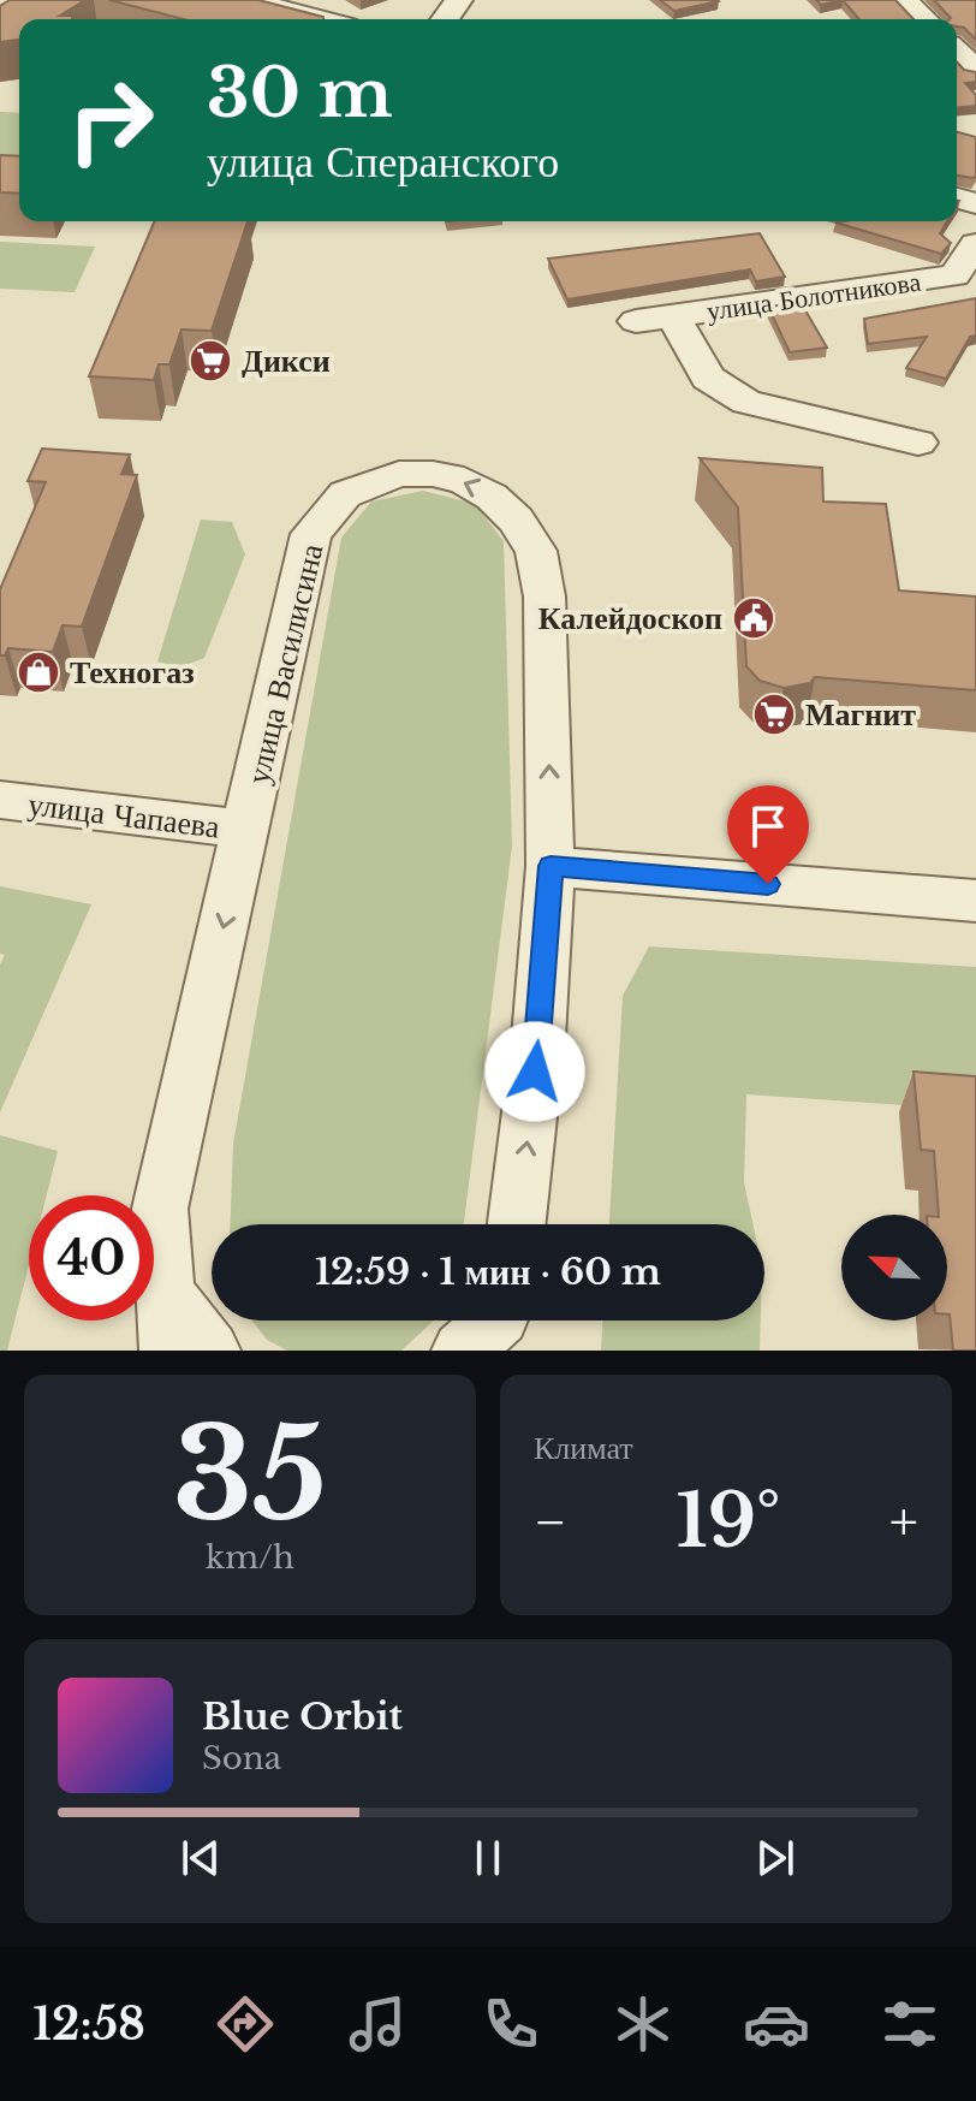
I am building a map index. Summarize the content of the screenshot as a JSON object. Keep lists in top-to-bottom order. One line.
{"streets":{"street":["улица Болотникова","улица Василисина","улица Чапаева"]},"crossings":[["улица Василисина","улица Чапаева"]],"places":{"supermarket":["Дикси","Магнит"],"public building":["Калейдоскоп"],"shop":["Техногаз"]},"north":"top left","page":{"turn":["30 m","улица Сперанского"],"limit":"40","trip":"12:59 · 1 мин · 60 m","tile":[["35","km/h"],"Климат"],"heat":["−","19°","+"],"song":["Blue Orbit","Sona"],"tabs":"12:58"}}
